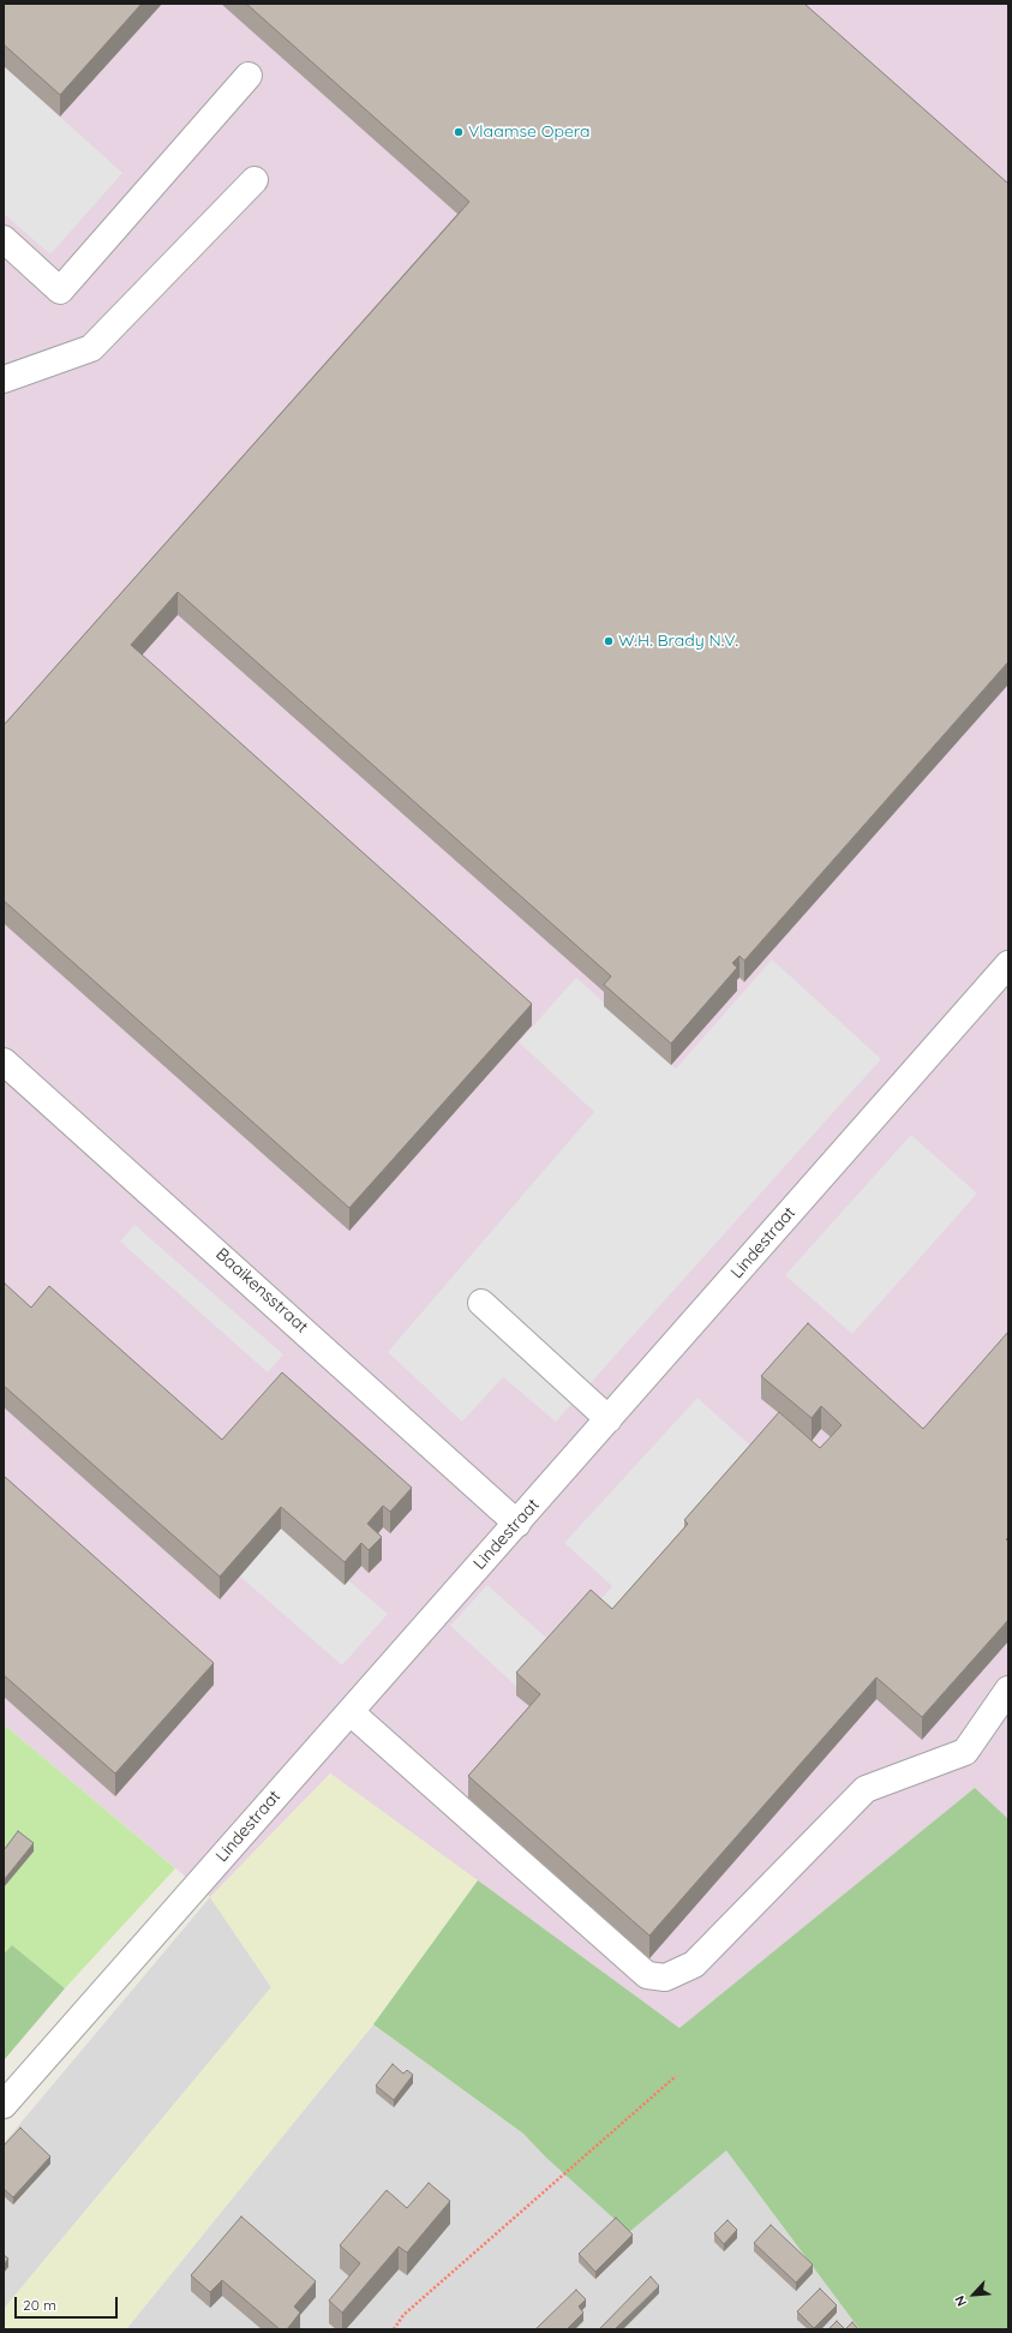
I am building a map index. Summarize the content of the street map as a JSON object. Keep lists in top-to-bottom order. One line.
{"streets":{"street":["Lindestraat","Baaikensstraat"]},"crossings":[["Lindestraat","Baaikensstraat"]],"places":["Vlaamse Opera","W.H. Brady N.V."],"scale_bar":"20 m","north":"bottom left"}
